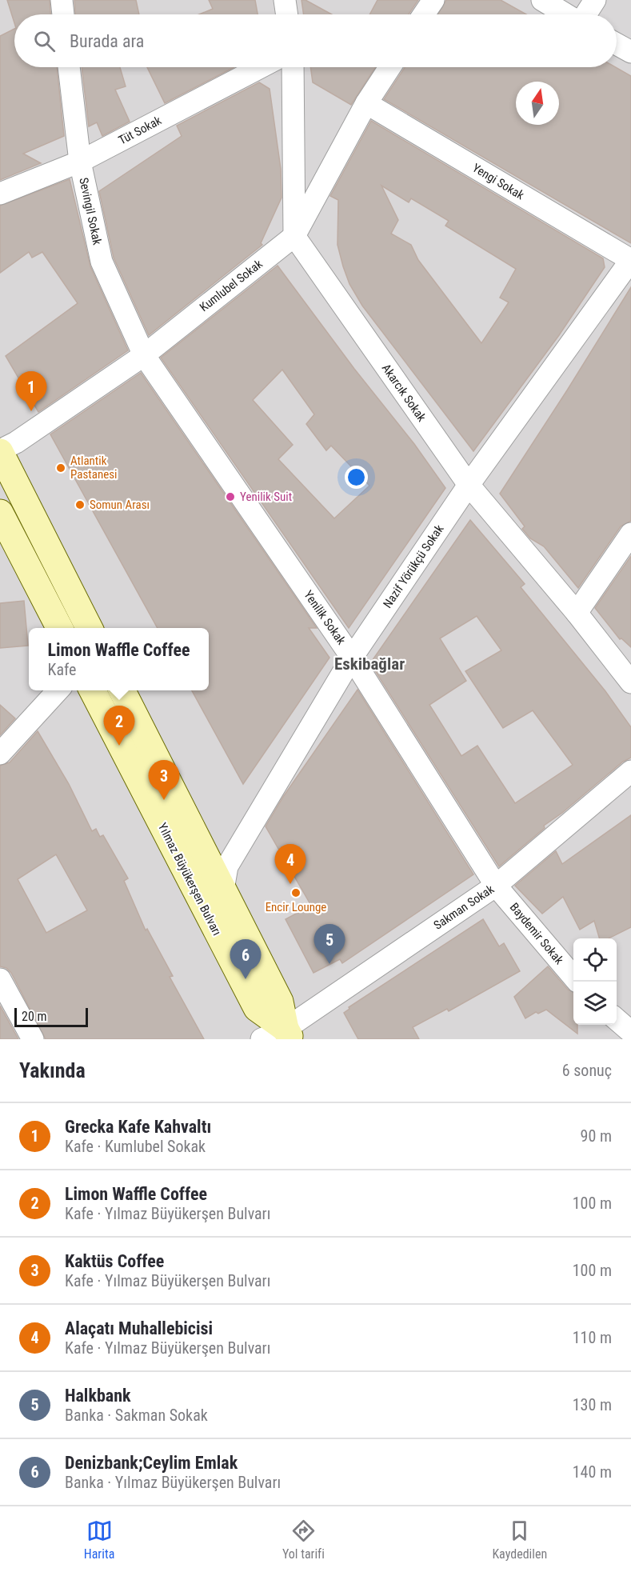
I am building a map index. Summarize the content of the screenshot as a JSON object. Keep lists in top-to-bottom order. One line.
{"streets":{"main road":["Yılmaz Büyükerşen Bulvarı"],"street":["Tüt Sokak","Yengi Sokak","Sevingil Sokak","Kumlubel Sokak","Akarcık Sokak","Nazif Yörükçü Sokak","Yenilik Sokak","Sakman Sokak","Baydemir Sokak"]},"crossings":[["Tüt Sokak","Sevingil Sokak"],["Yengi Sokak","Kumlubel Sokak"],["Yengi Sokak","Nazif Yörükçü Sokak"],["Sevingil Sokak","Kumlubel Sokak"],["Sevingil Sokak","Yenilik Sokak"],["Kumlubel Sokak","Akarcık Sokak"],["Kumlubel Sokak","Yenilik Sokak"],["Akarcık Sokak","Nazif Yörükçü Sokak"],["Nazif Yörükçü Sokak","Yenilik Sokak"],["Nazif Yörükçü Sokak","Yılmaz Büyükerşen Bulvarı"],["Yenilik Sokak","Sakman Sokak"],["Yenilik Sokak","Baydemir Sokak"],["Yılmaz Büyükerşen Bulvarı","Sakman Sokak"],["Sakman Sokak","Baydemir Sokak"]],"districts":["Eskibağlar"],"places":["Atlantik Pastanesi","Yenilik Suit","Somun Arası","Encir Lounge"],"scale_bar":"20 m","north":"top","page":{"search":"Burada ara","pins":["1","2","3","4","5","6"],"popup":["Limon Waffle Coffee","Kafe"],"scale":"20 m","heading":["Yakında","6 sonuç"],"list":[{"mark":"1","name":"Grecka Kafe Kahvaltı","note":"Kafe · Kumlubel Sokak","value":"90 m"},{"mark":"2","name":"Limon Waffle Coffee","note":"Kafe · Yılmaz Büyükerşen Bulvarı","value":"100 m"},{"mark":"3","name":"Kaktüs Coffee","note":"Kafe · Yılmaz Büyükerşen Bulvarı","value":"100 m"},{"mark":"4","name":"Alaçatı Muhallebicisi","note":"Kafe · Yılmaz Büyükerşen Bulvarı","value":"110 m"},{"mark":"5","name":"Halkbank","note":"Banka · Sakman Sokak","value":"130 m"},{"mark":"6","name":"Denizbank;Ceylim Emlak","note":"Banka · Yılmaz Büyükerşen Bulvarı","value":"140 m"}],"nav":["Harita","Yol tarifi","Kaydedilen"]}}
